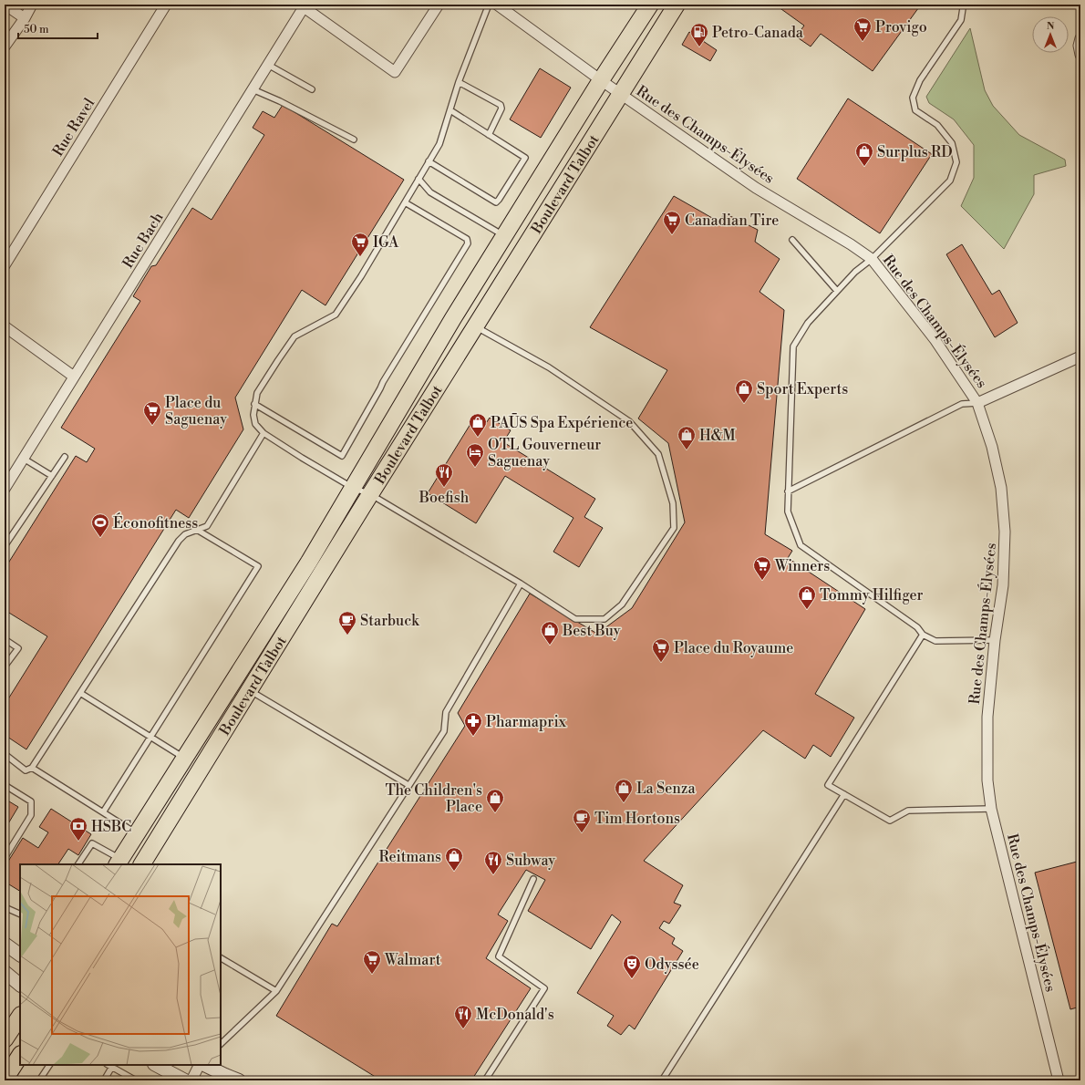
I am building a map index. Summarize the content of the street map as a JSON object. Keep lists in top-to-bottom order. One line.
{"streets":{"main road":["Boulevard Talbot"],"street":["Rue Ravel","Rue des Champs-Élysées","Rue Bach"]},"crossings":[["Rue des Champs-Élysées","Boulevard Talbot"]],"places":{"supermarket":["Provigo","Canadian Tire","IGA","Place du Saguenay","Winners","Place du Royaume","Walmart"],"fuel station":["Petro-Canada"],"shop":["Surplus RD","Sport Experts","PAŪS Spa Expérience","H&M","Tommy Hilfiger","Best Buy","La Senza","The Children's Place","Reitmans"],"hotel":["OTL Gouverneur Saguenay"],"restaurant":["Boefish","Subway","McDonald's"],"sports":["Éconofitness"],"cafe":["Starbuck","Tim Hortons"],"pharmacy":["Pharmaprix"],"bank":["HSBC"],"theatre":["Odyssée"]},"scale_bar":"50 m","north":"top"}
